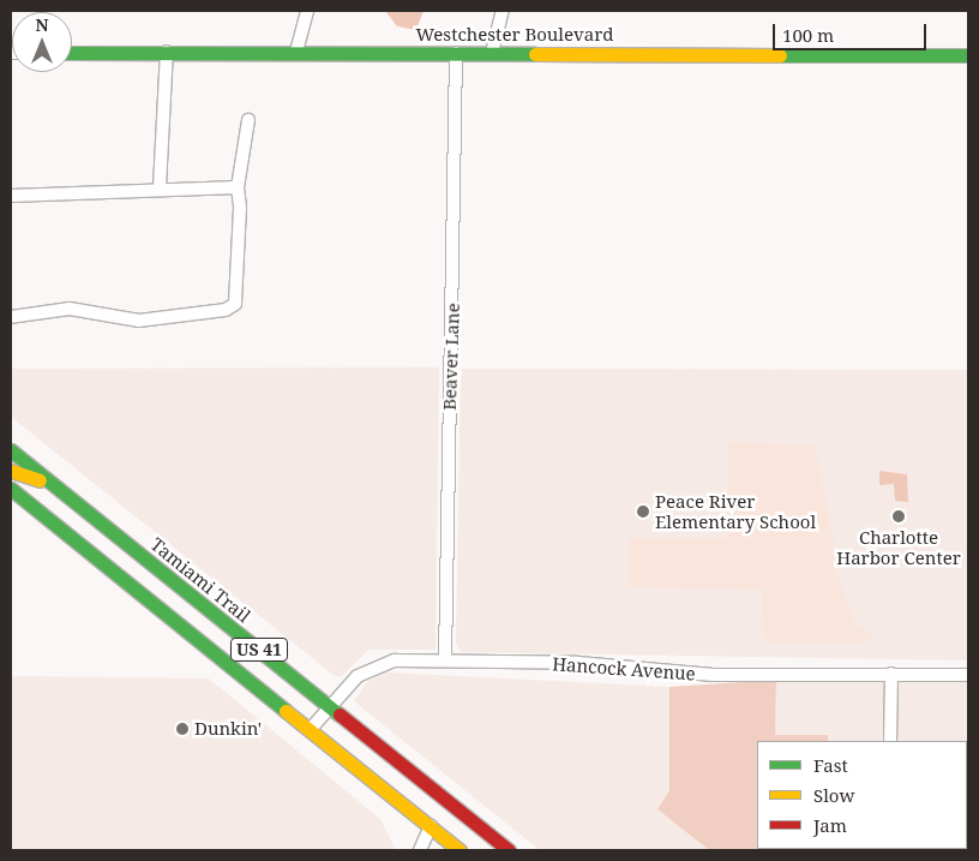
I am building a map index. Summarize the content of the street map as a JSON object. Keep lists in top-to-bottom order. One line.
{"streets":{"main road":["Westchester Boulevard","Tamiami Trail","US 41"],"street":["Beaver Lane","Hancock Avenue"]},"crossings":[["Westchester Boulevard","Beaver Lane"],["Beaver Lane","Hancock Avenue"],["Tamiami Trail","Hancock Avenue"],["US 41","Hancock Avenue"]],"places":["Peace River Elementary School","Charlotte Harbor Center","Dunkin'"],"legend":["Fast","Slow","Jam"],"scale_bar":"100 m","north":"top"}
